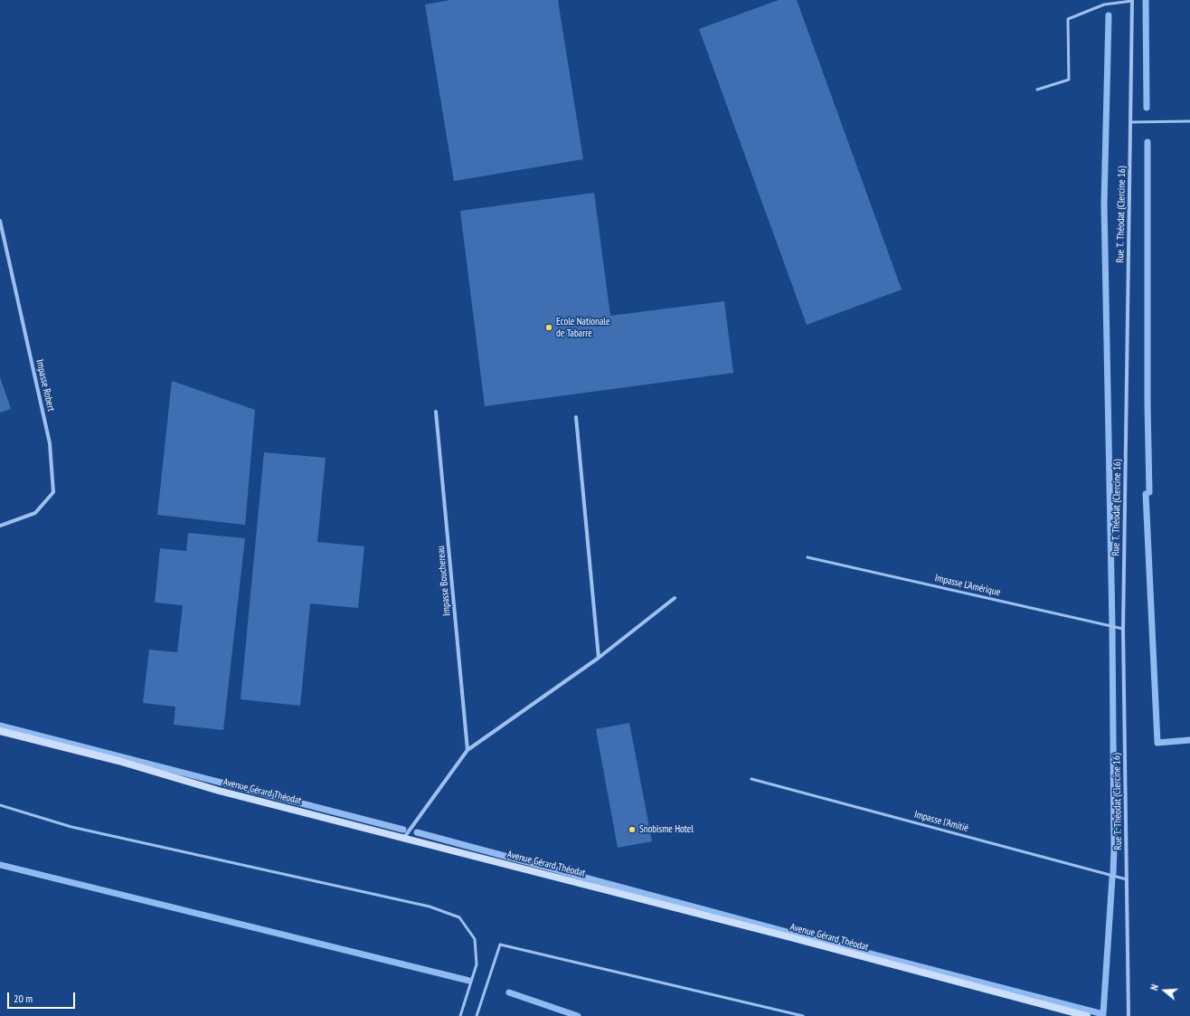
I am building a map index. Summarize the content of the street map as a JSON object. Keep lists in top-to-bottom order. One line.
{"streets":{"street":["Rue T. Théodat (Clercine 16)","Impasse Robert","Impasse Bouchereau","Avenue Gérard Théodat"],"lane":["Impasse L'Amérique","Impasse l'Amitié"]},"crossings":[["Rue T. Théodat (Clercine 16)","Impasse L'Amérique"],["Rue T. Théodat (Clercine 16)","Impasse l'Amitié"]],"places":["Ecole Nationale de Tabarre","Snobisme Hotel"],"scale_bar":"20 m","north":"left"}
